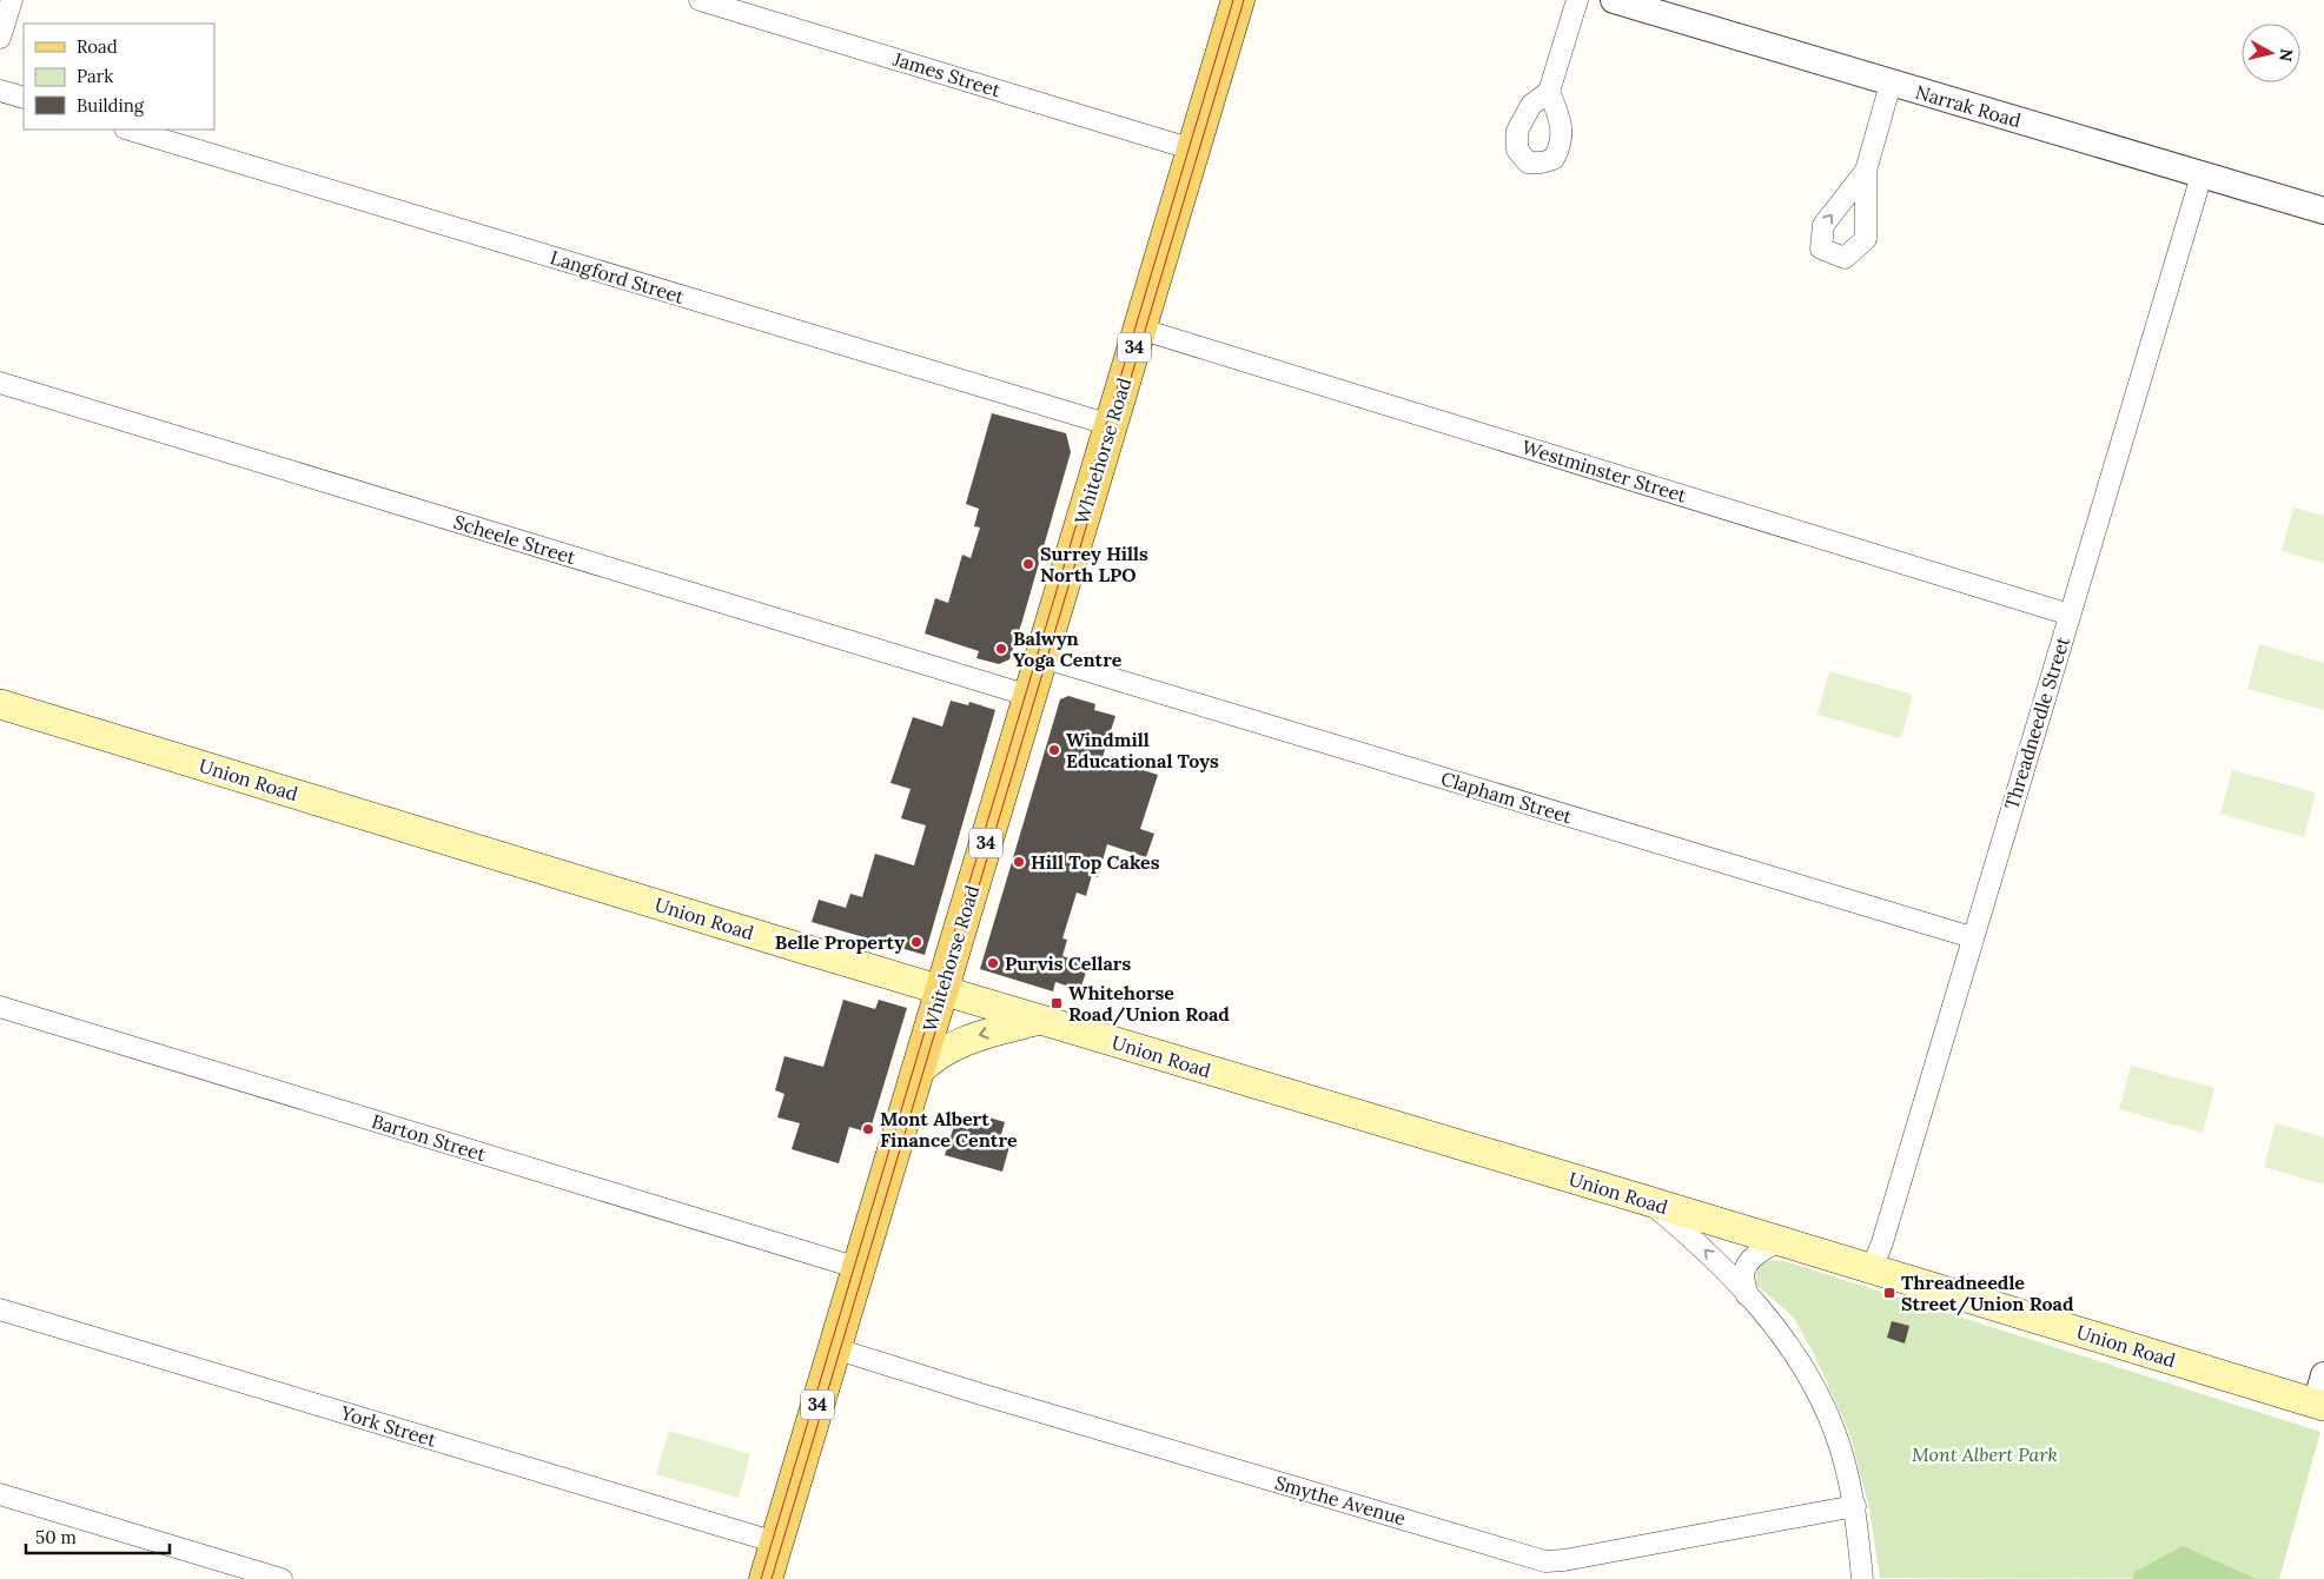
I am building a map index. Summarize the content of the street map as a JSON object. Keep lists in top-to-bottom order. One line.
{"streets":{"main road":["34","Whitehorse Road","Union Road"],"street":["James Street","Narrak Road","Langford Street","Westminster Street","Scheele Street","Threadneedle Street","Clapham Street","Barton Street","York Street","Smythe Avenue"]},"crossings":[["James Street","Whitehorse Road"],["Narrak Road","Threadneedle Street"],["Langford Street","Whitehorse Road"],["Whitehorse Road","Westminster Street"],["Whitehorse Road","Scheele Street"],["Whitehorse Road","Union Road"],["Whitehorse Road","Clapham Street"],["Whitehorse Road","Barton Street"],["Whitehorse Road","York Street"],["Whitehorse Road","Smythe Avenue"],["Westminster Street","Threadneedle Street"],["Threadneedle Street","Union Road"],["Threadneedle Street","Clapham Street"]],"parks":["Mont Albert Park"],"places":{"other":["Surrey Hills North LPO","Balwyn Yoga Centre","Windmill Educational Toys","Hill Top Cakes","Belle Property","Purvis Cellars","Mont Albert Finance Centre"],"transit":["Whitehorse Road/Union Road","Threadneedle Street/Union Road"]},"legend":["Road","Park","Building"],"scale_bar":"50 m","north":"right"}
